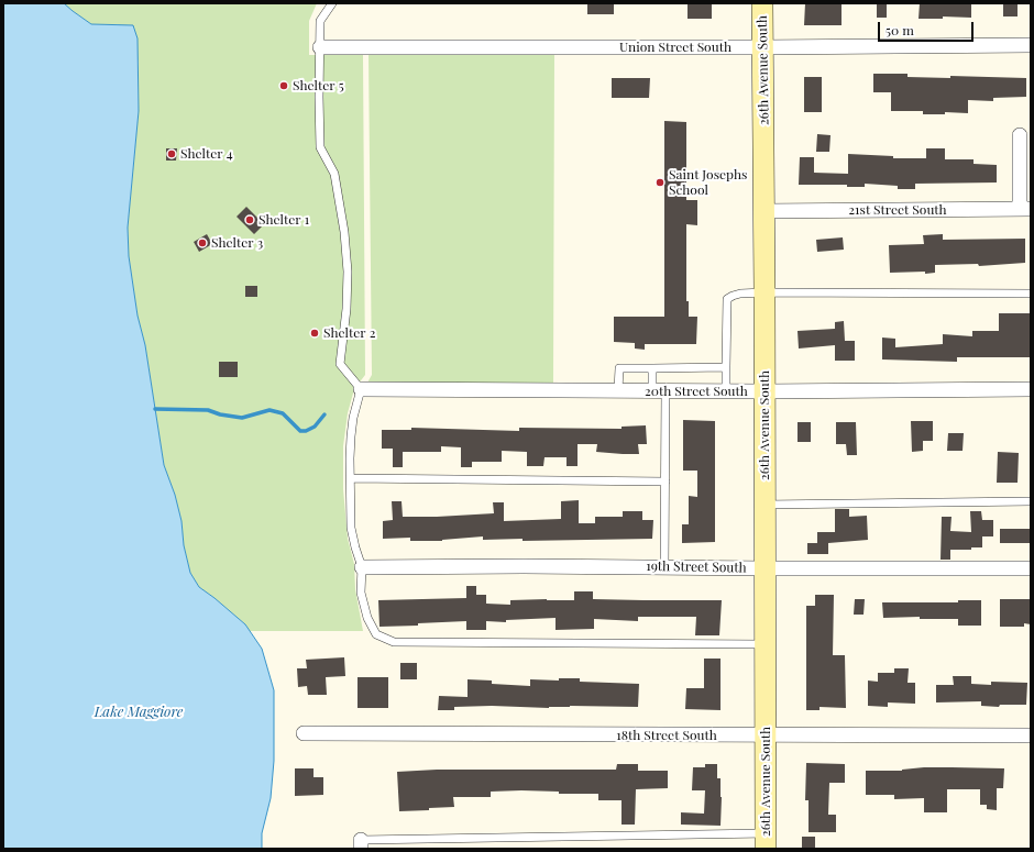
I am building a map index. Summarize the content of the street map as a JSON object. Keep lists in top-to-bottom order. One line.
{"streets":{"street":["Union Street South","26th Avenue South","21st Street South","20th Street South","19th Street South","18th Street South"]},"crossings":[["Union Street South","26th Avenue South"],["26th Avenue South","21st Street South"],["26th Avenue South","20th Street South"],["26th Avenue South","19th Street South"],["26th Avenue South","18th Street South"]],"water":["Lake Maggiore"],"places":["Shelter 5","Shelter 4","Saint Josephs School","Shelter 1","Shelter 3","Shelter 2"],"scale_bar":"50 m"}
